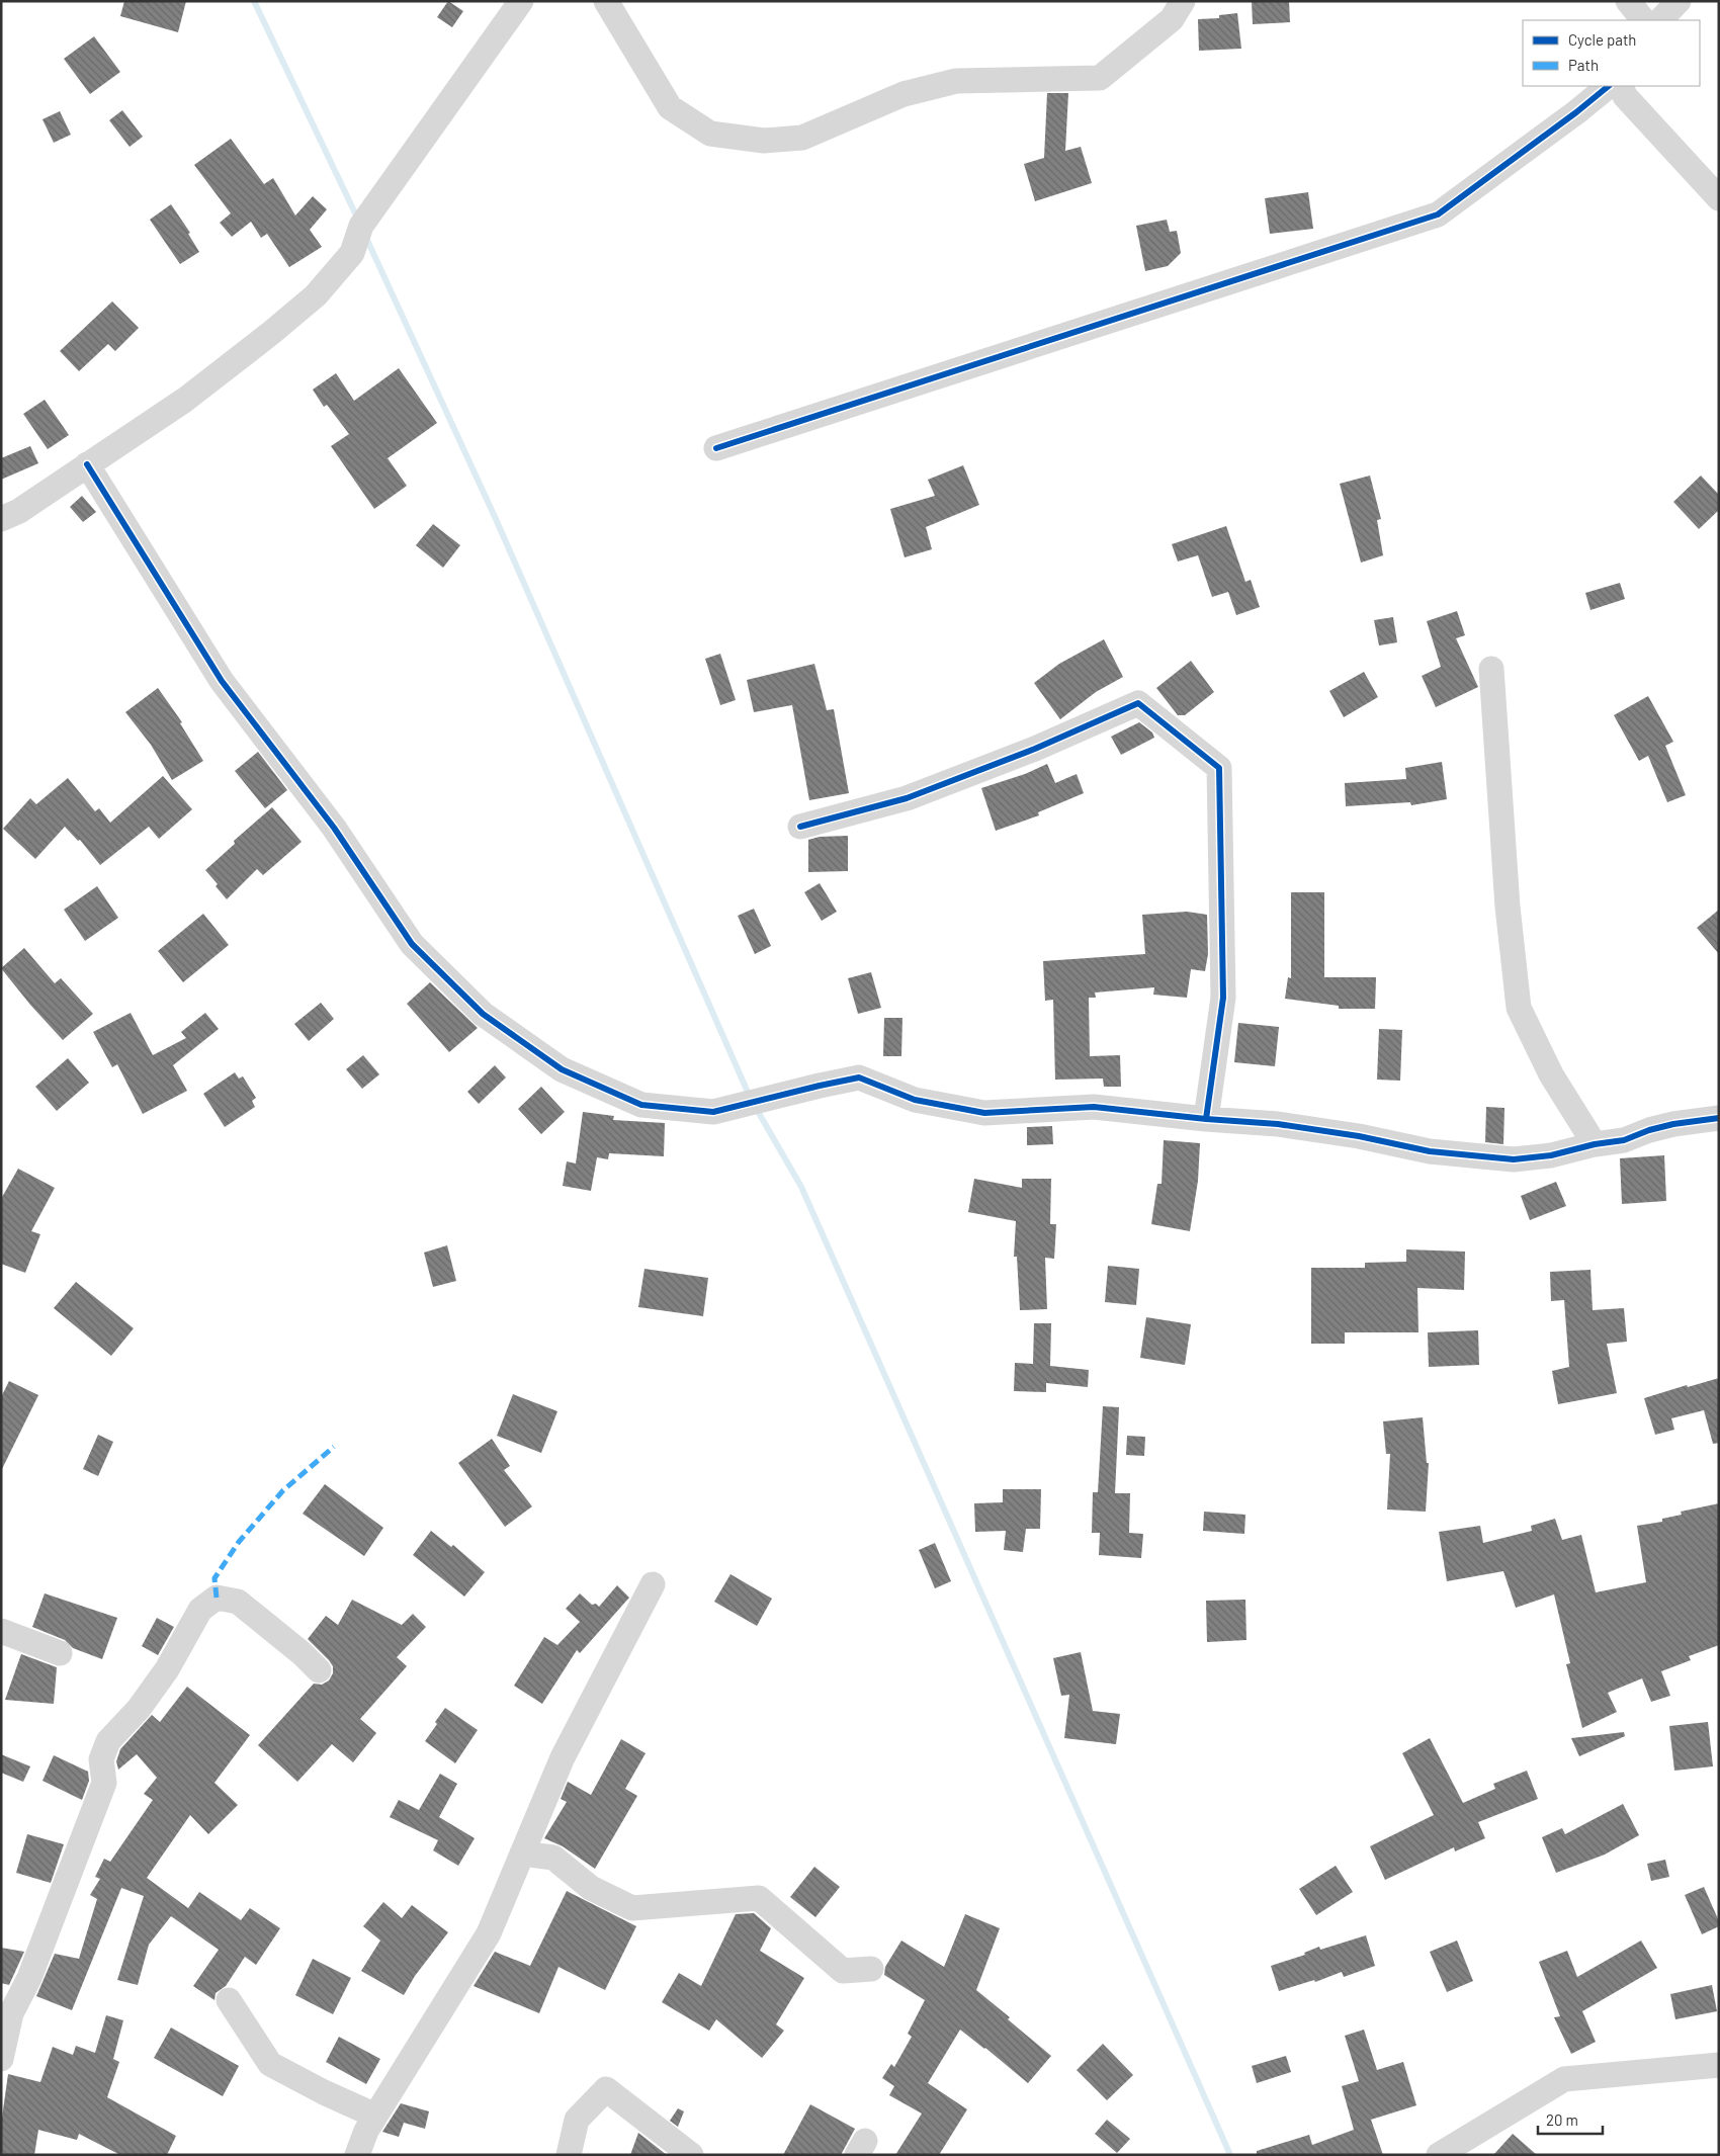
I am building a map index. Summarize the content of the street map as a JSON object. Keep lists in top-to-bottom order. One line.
{"legend":["Cycle path","Path"],"scale_bar":"20 m"}
